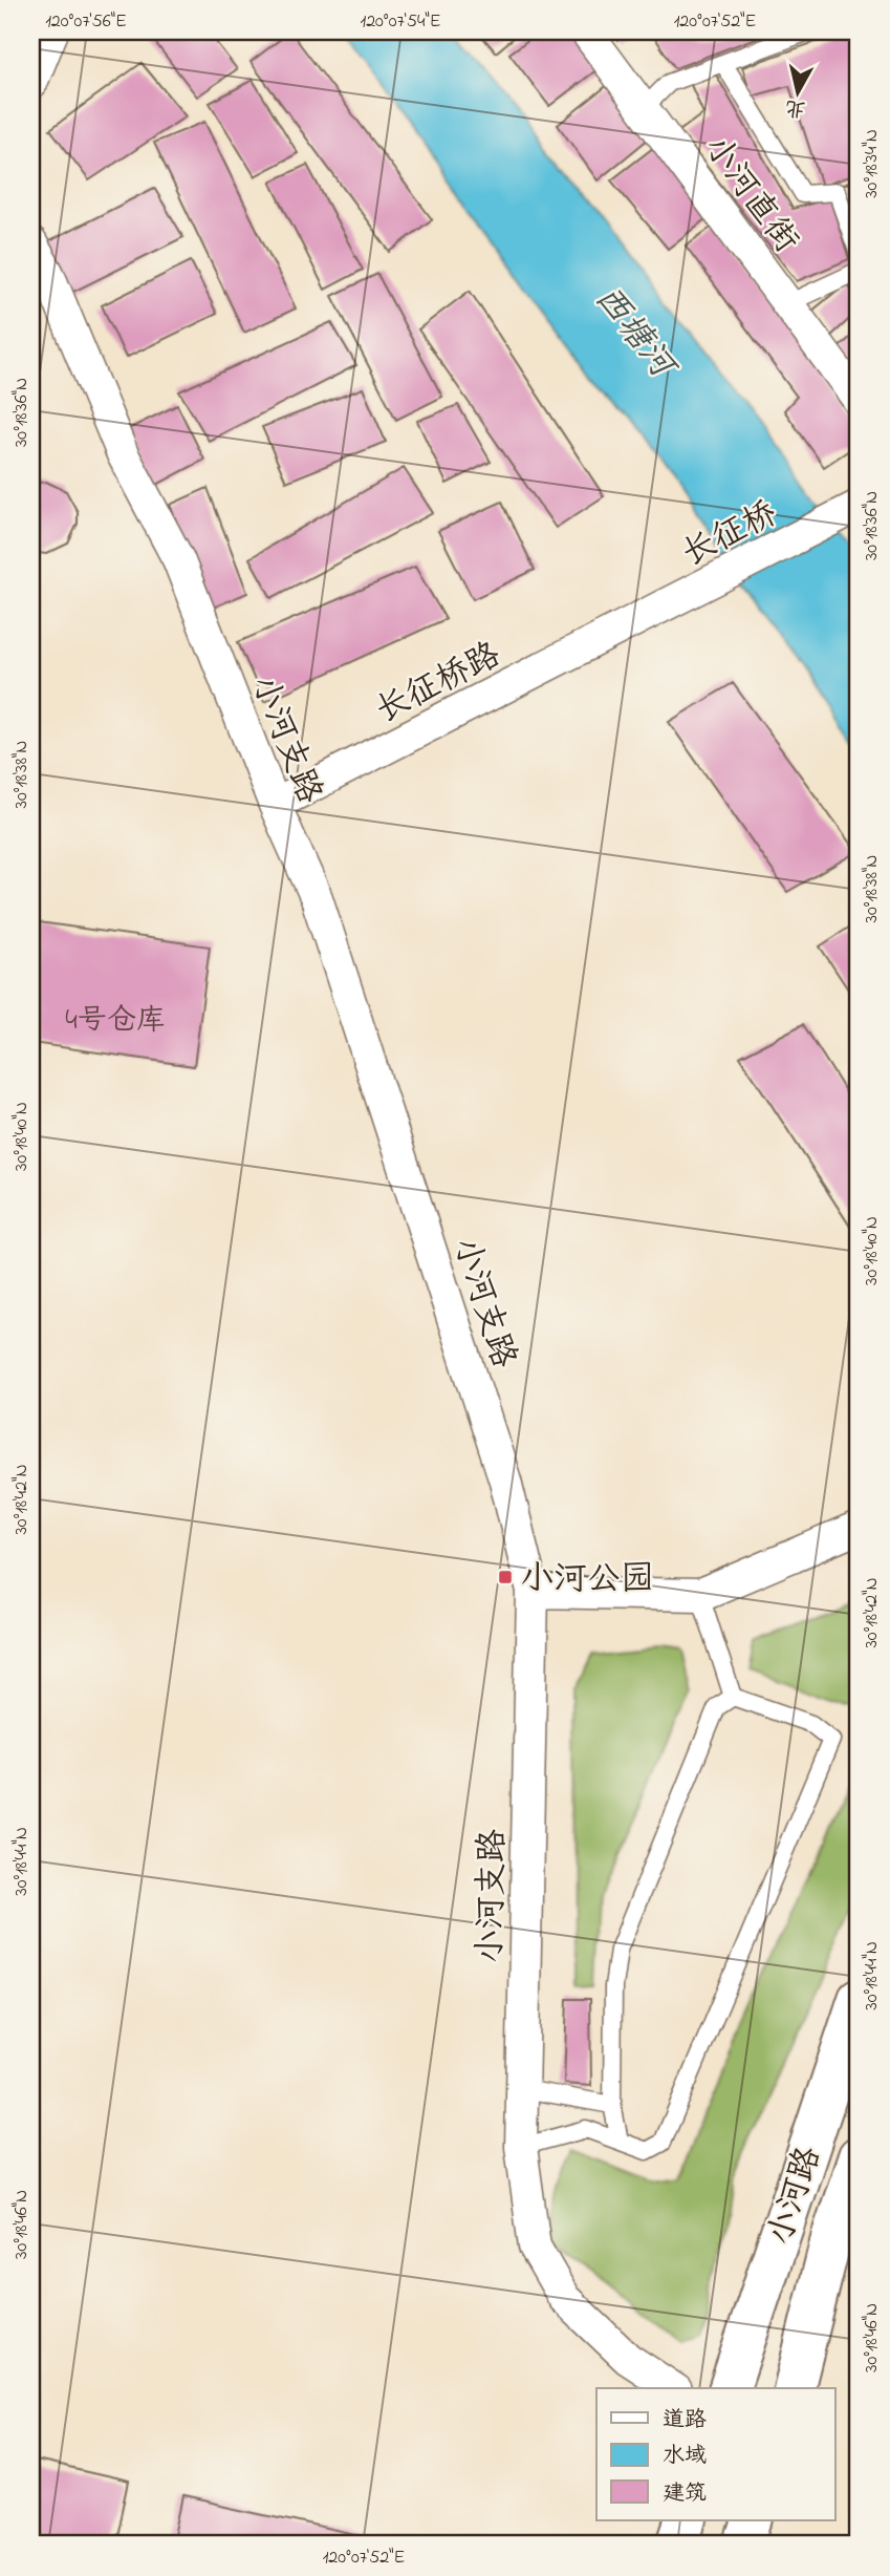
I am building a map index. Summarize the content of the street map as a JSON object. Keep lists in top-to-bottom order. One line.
{"streets":{"main road":["小河路"],"street":["小河直街","长征桥","长征桥路","小河支路"]},"crossings":[["长征桥","长征桥路"],["长征桥路","小河支路"]],"water":["西塘河"],"places":{"transit":["小河公园"]},"house_numbers":["4号仓库"],"legend":["道路","水域","建筑"],"north":"bottom","coordinates":["120°07'56\"E","120°07'54\"E","120°07'52\"E","30°18'34\"N","30°18'36\"N","30°18'38\"N","30°18'40\"N","30°18'42\"N","30°18'44\"N","30°18'46\"N"]}
